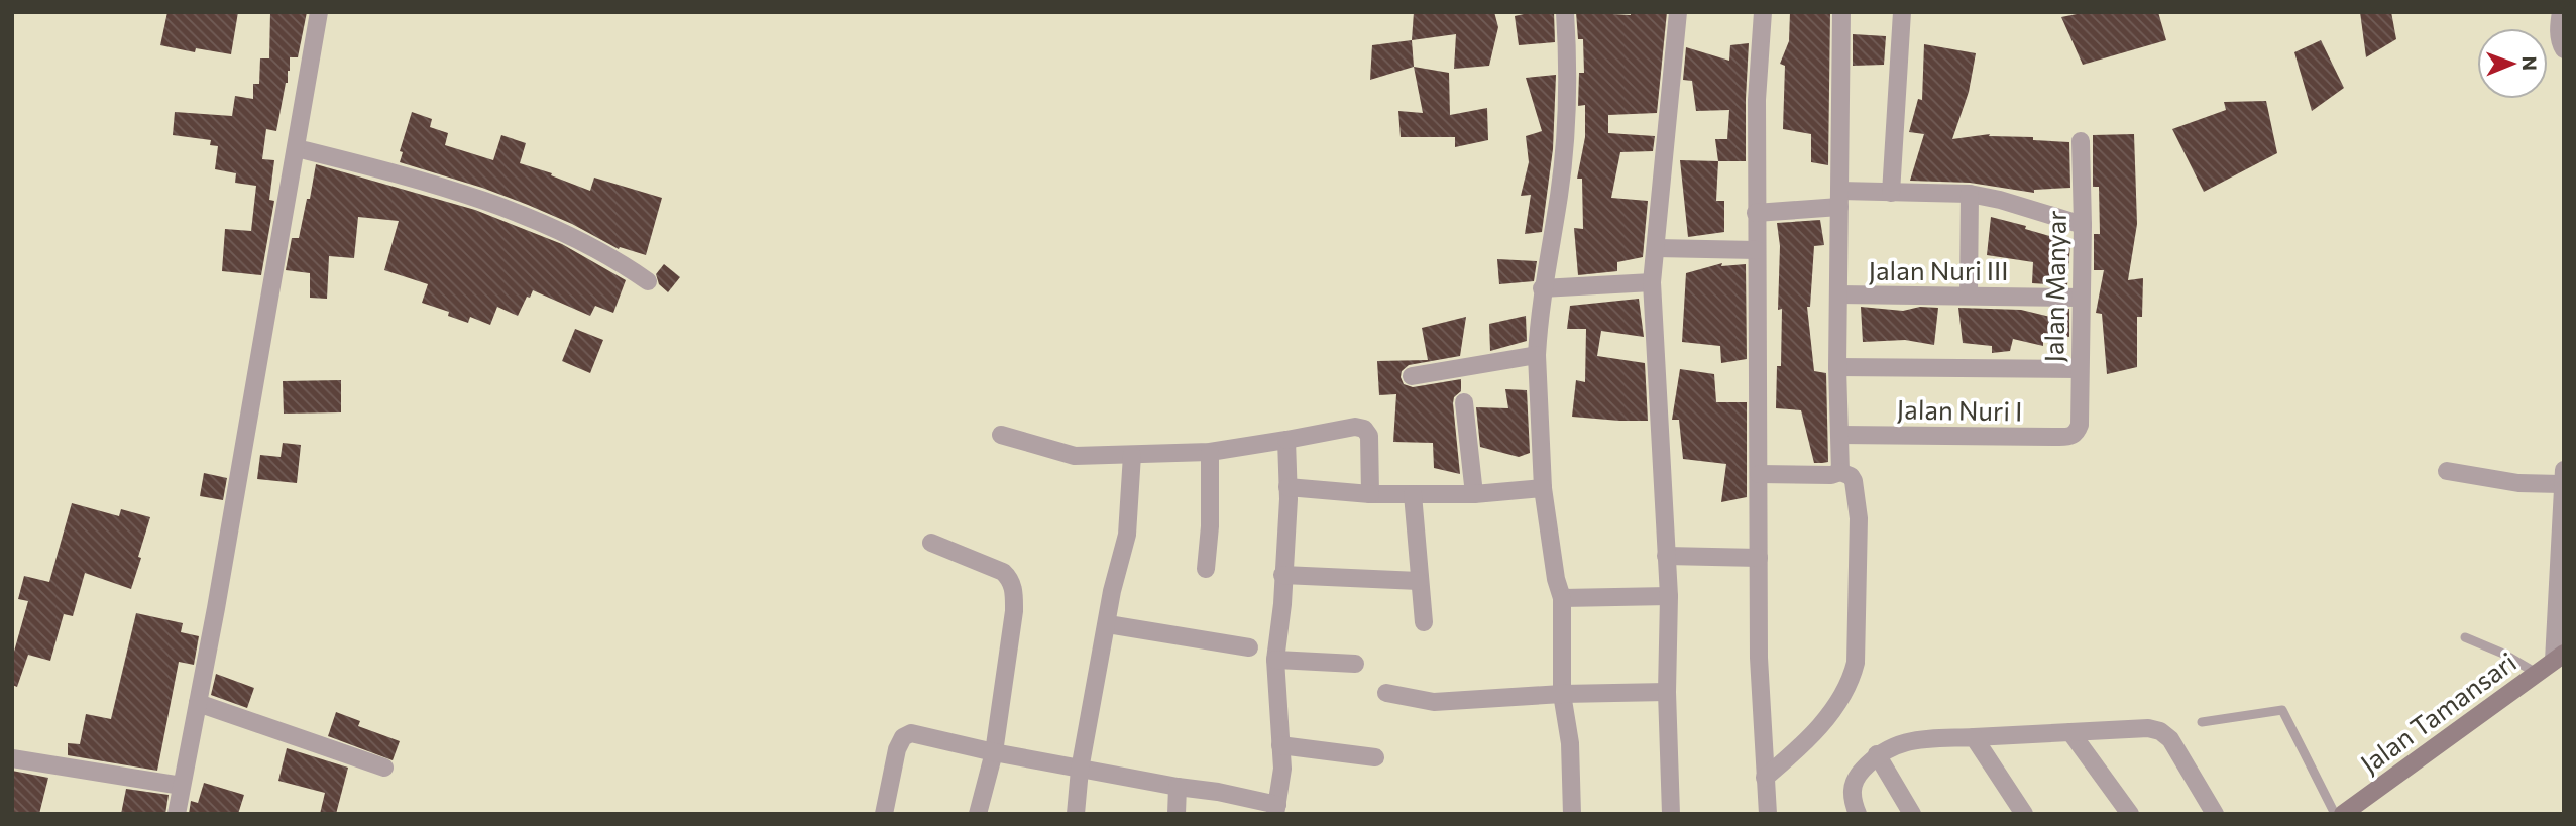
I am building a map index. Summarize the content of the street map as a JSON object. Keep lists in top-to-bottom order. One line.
{"streets":{"main road":["Jalan Tamansari"],"street":["Jalan Nuri III","Jalan Manyar","Jalan Nuri I"]},"crossings":[["Jalan Nuri III","Jalan Manyar"],["Jalan Manyar","Jalan Nuri I"]],"north":"right"}
